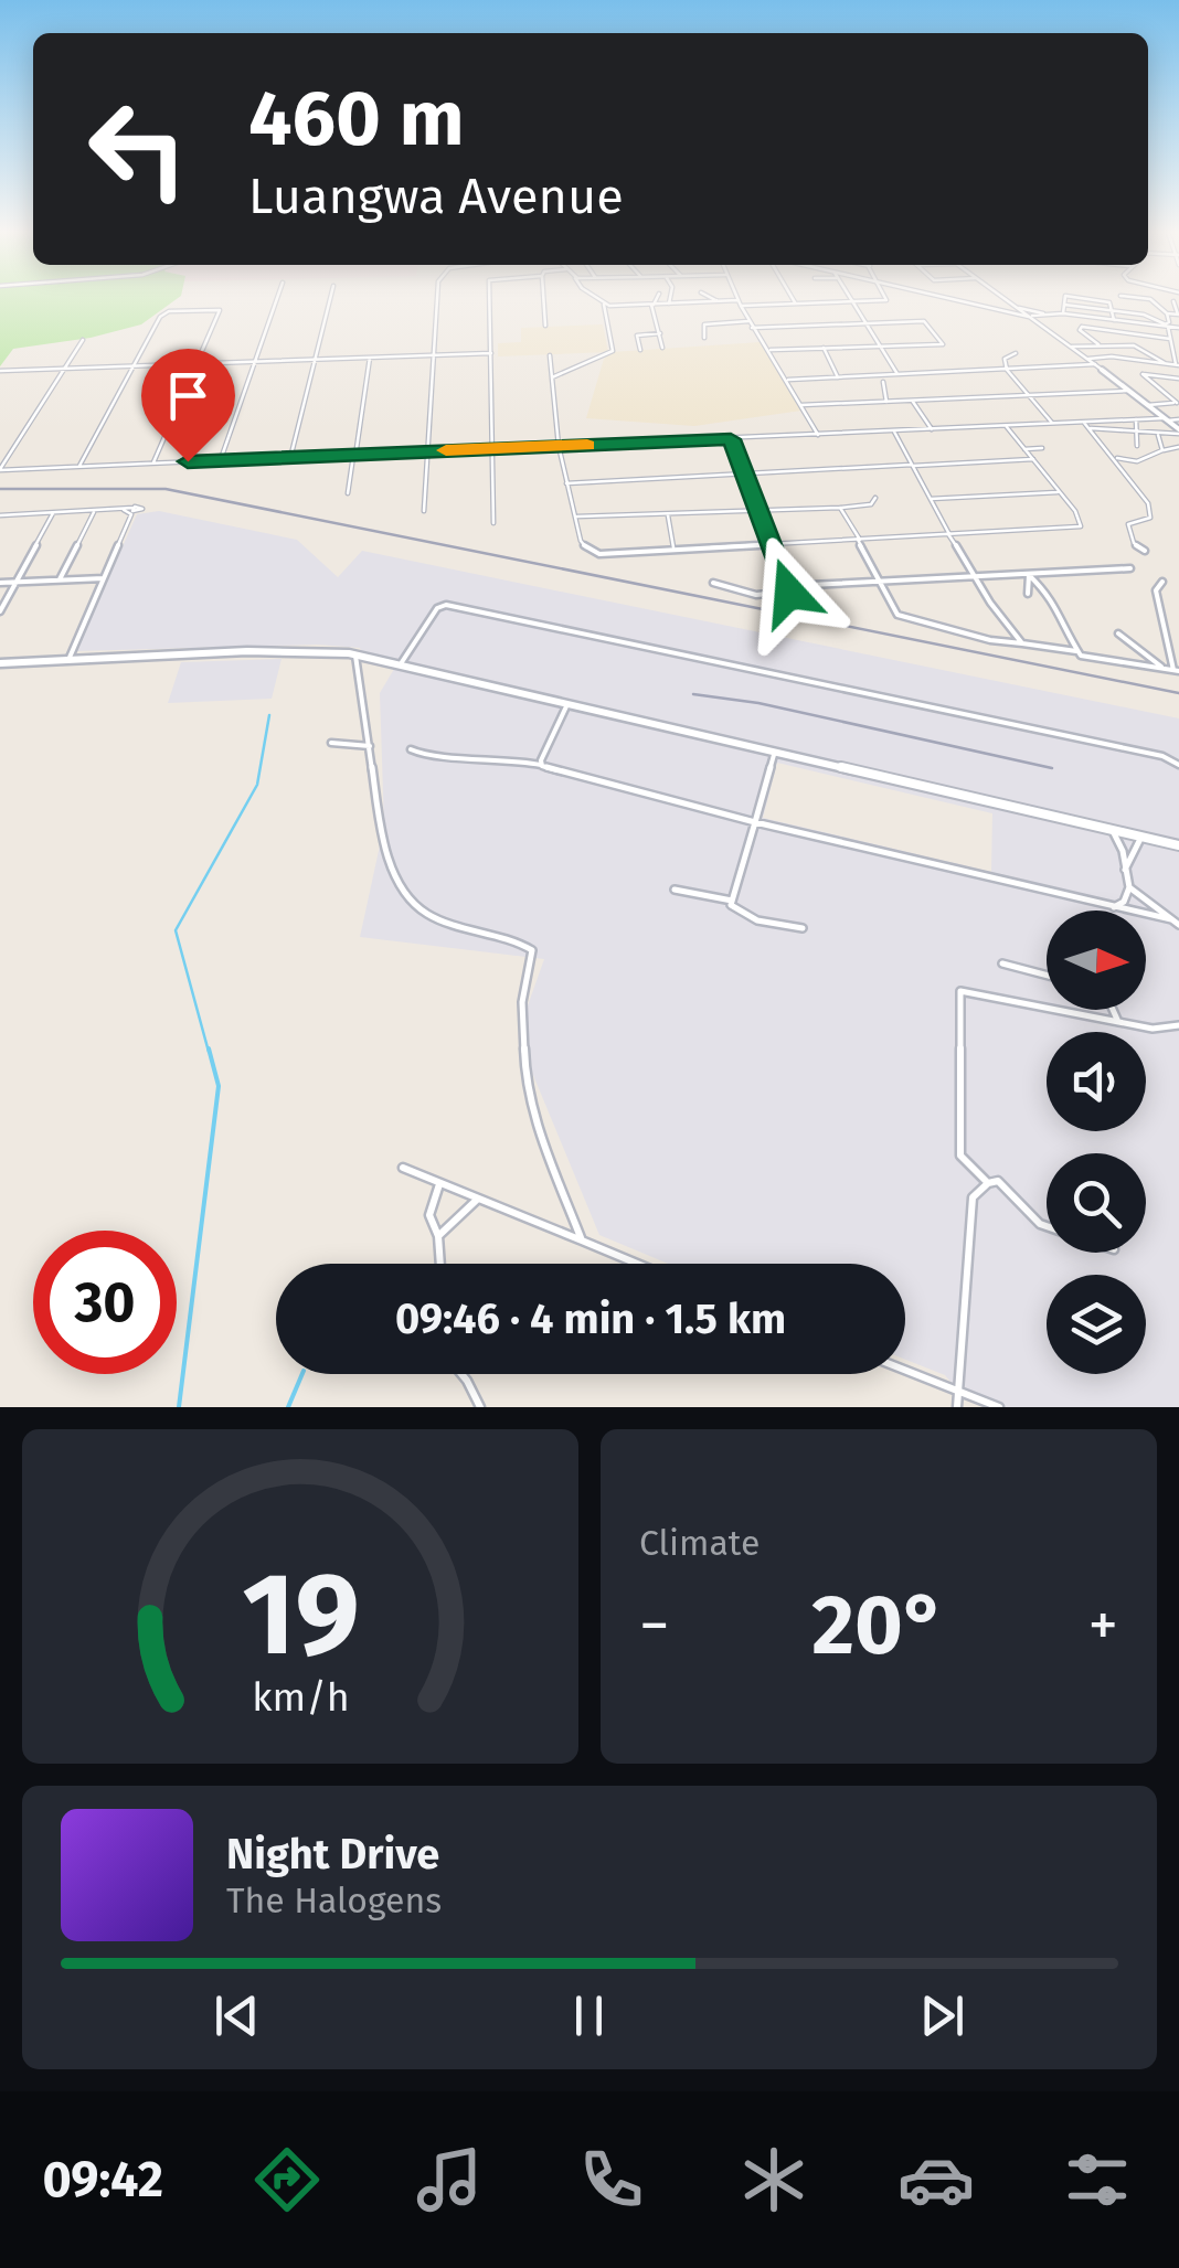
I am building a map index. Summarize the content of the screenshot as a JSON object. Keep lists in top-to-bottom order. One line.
{"north":"right","page":{"turn":["460 m","Luangwa Avenue"],"limit":"30","trip":"09:46 · 4 min · 1.5 km","tile":"Climate","heat":["−","20°","+"],"song":["Night Drive","The Halogens"],"tabs":"09:42","gauge":["19","km/h"]}}
